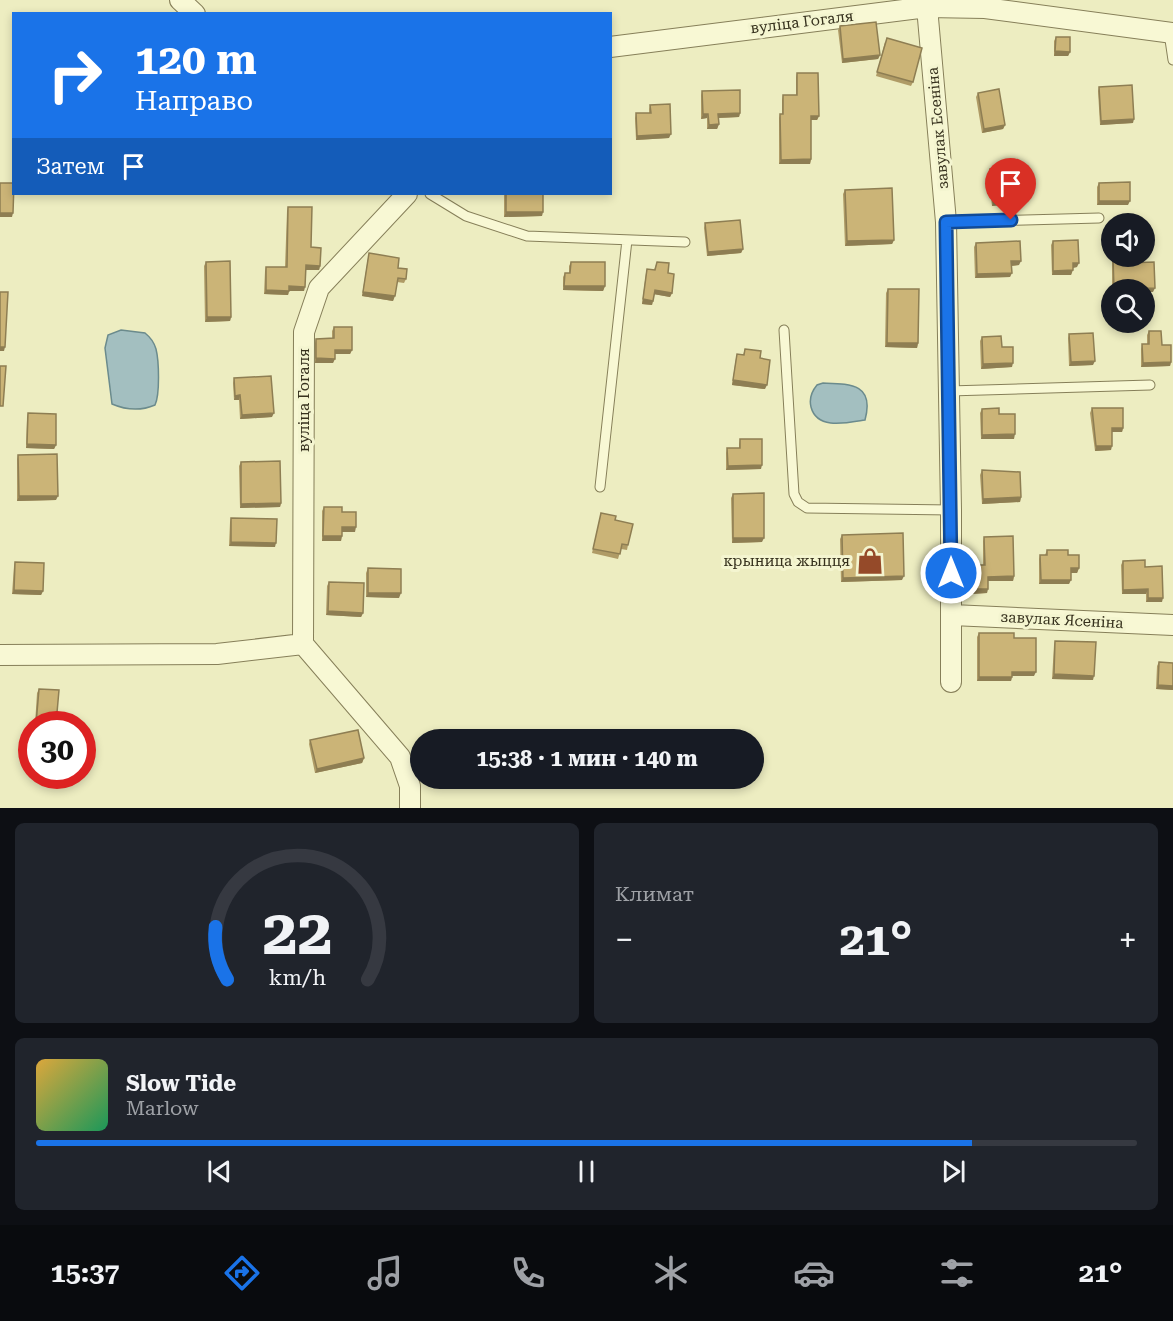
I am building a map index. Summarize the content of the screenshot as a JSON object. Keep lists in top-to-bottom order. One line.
{"streets":{"street":["вуліца Гогаля","завулак Есеніна","завулак Ясеніна"]},"crossings":[["вуліца Гогаля","завулак Есеніна"],["завулак Есеніна","завулак Ясеніна"]],"places":{"shop":["крыница жыцця"]},"page":{"turn":["120 m","Направо"],"then":"Затем","limit":"30","trip":"15:38 · 1 мин · 140 m","tile":"Климат","heat":["−","21°","+"],"song":["Slow Tide","Marlow"],"tabs":["15:37","21°"],"gauge":["22","km/h"]}}
